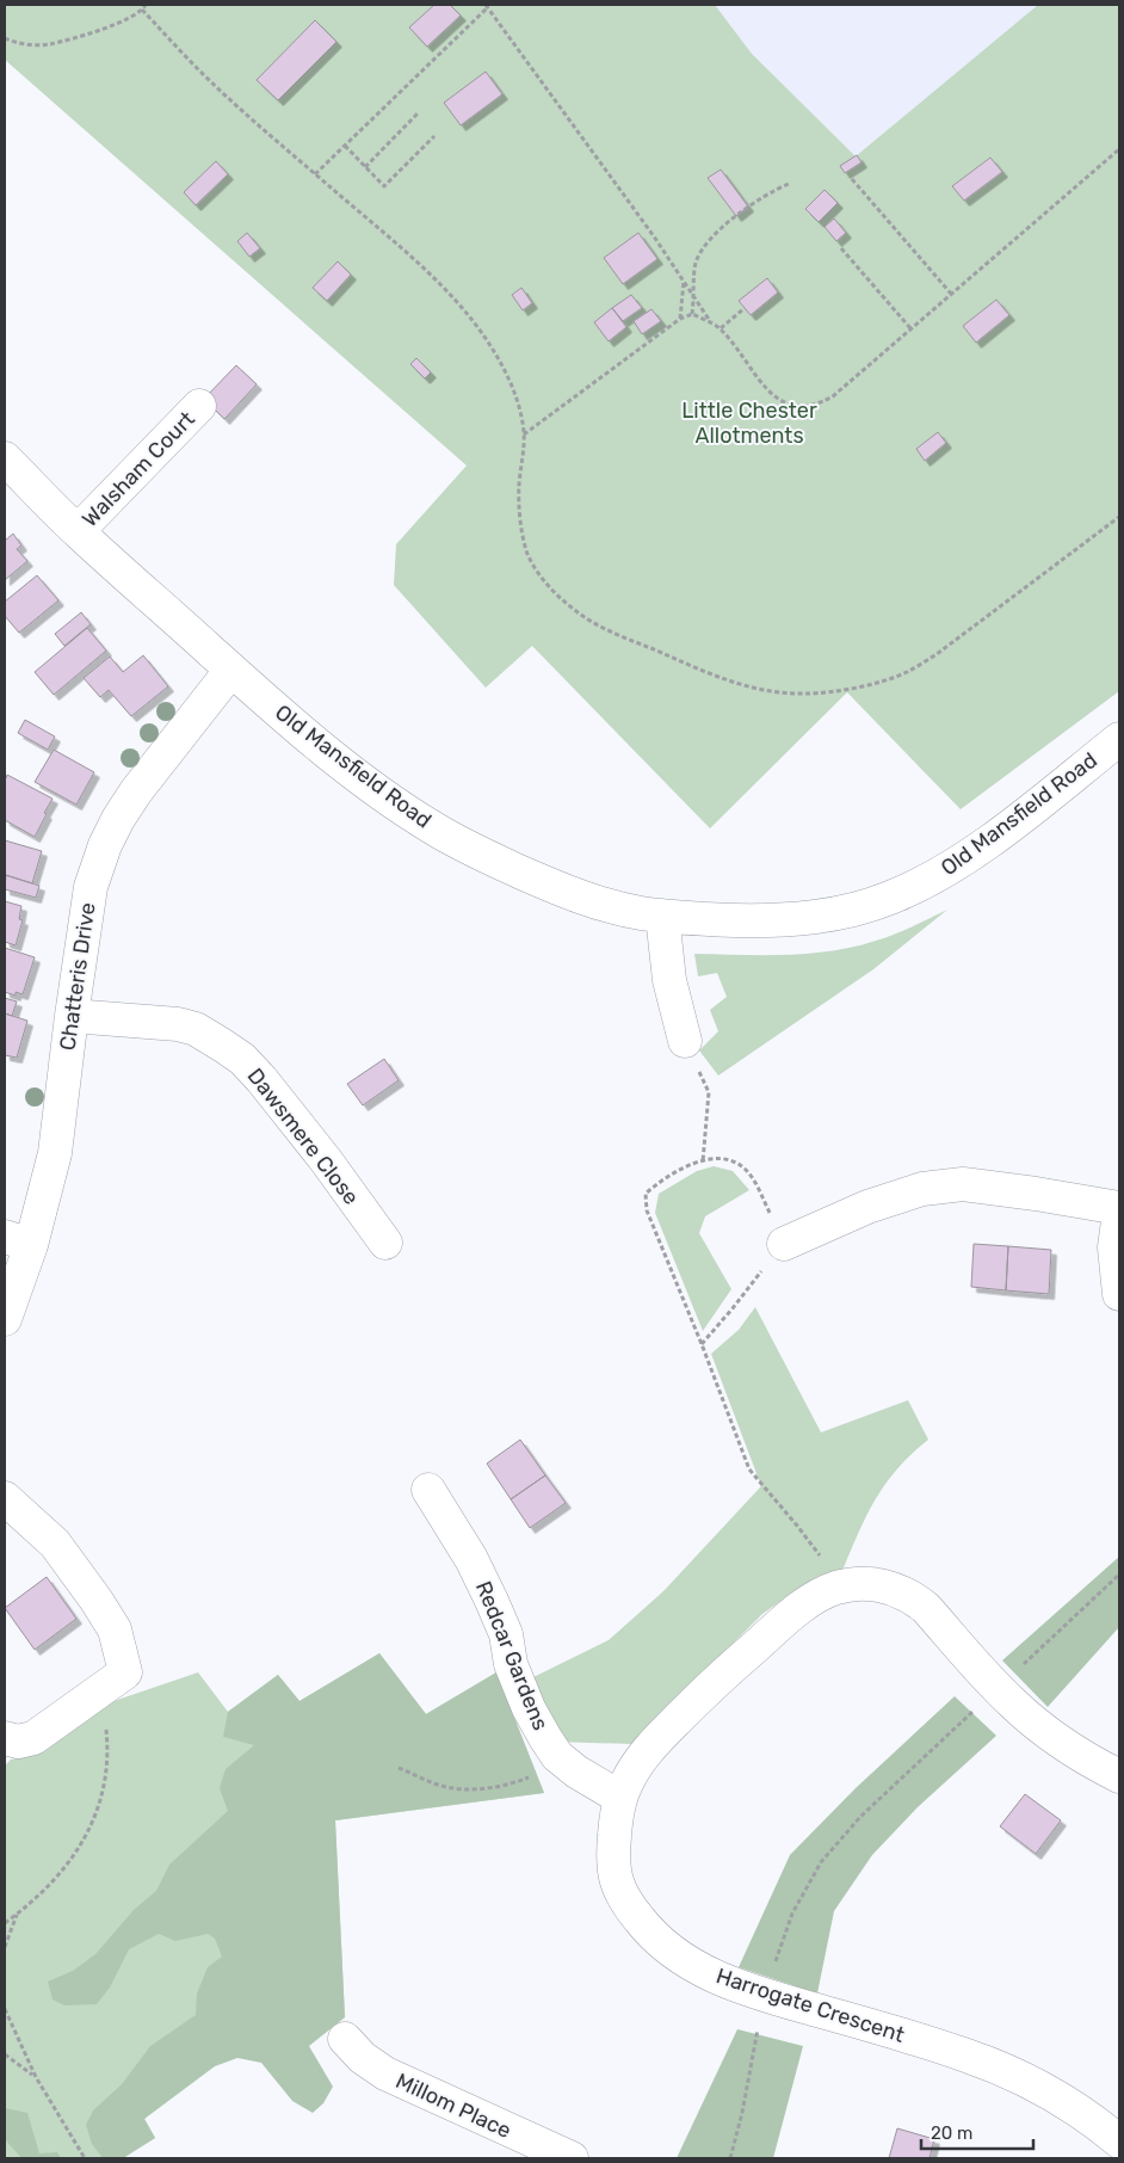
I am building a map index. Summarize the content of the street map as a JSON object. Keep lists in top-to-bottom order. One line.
{"streets":{"street":["Walsham Court","Old Mansfield Road","Chatteris Drive","Dawsmere Close","Redcar Gardens","Harrogate Crescent","Millom Place"]},"crossings":[["Walsham Court","Old Mansfield Road"],["Old Mansfield Road","Chatteris Drive"],["Chatteris Drive","Dawsmere Close"],["Redcar Gardens","Harrogate Crescent"]],"parks":["Little Chester Allotments"],"scale_bar":"20 m"}
